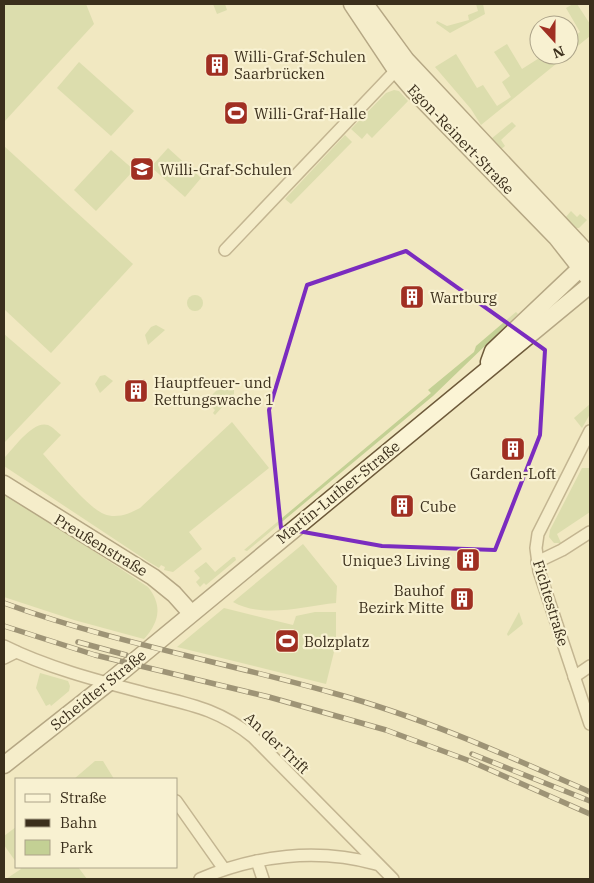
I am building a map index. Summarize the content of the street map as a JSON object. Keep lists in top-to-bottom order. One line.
{"streets":{"main road":["Egon-Reinert-Straße","Martin-Luther-Straße","Preußenstraße","Scheidter Straße"],"street":["Fichtestraße","An der Trift"]},"crossings":[["Egon-Reinert-Straße","Martin-Luther-Straße"],["Martin-Luther-Straße","Preußenstraße"],["Martin-Luther-Straße","Scheidter Straße"],["Preußenstraße","Scheidter Straße"],["Scheidter Straße","An der Trift"]],"places":{"building":["Willi-Graf-Schulen Saarbrücken","Wartburg","Hauptfeuer- und Rettungswache 1","Garden-Loft","Cube","Unique3 Living","Bauhof Bezirk Mitte"],"sports":["Willi-Graf-Halle","Bolzplatz"],"school or university":["Willi-Graf-Schulen"]},"legend":["Straße","Bahn","Park"],"north":"bottom"}
